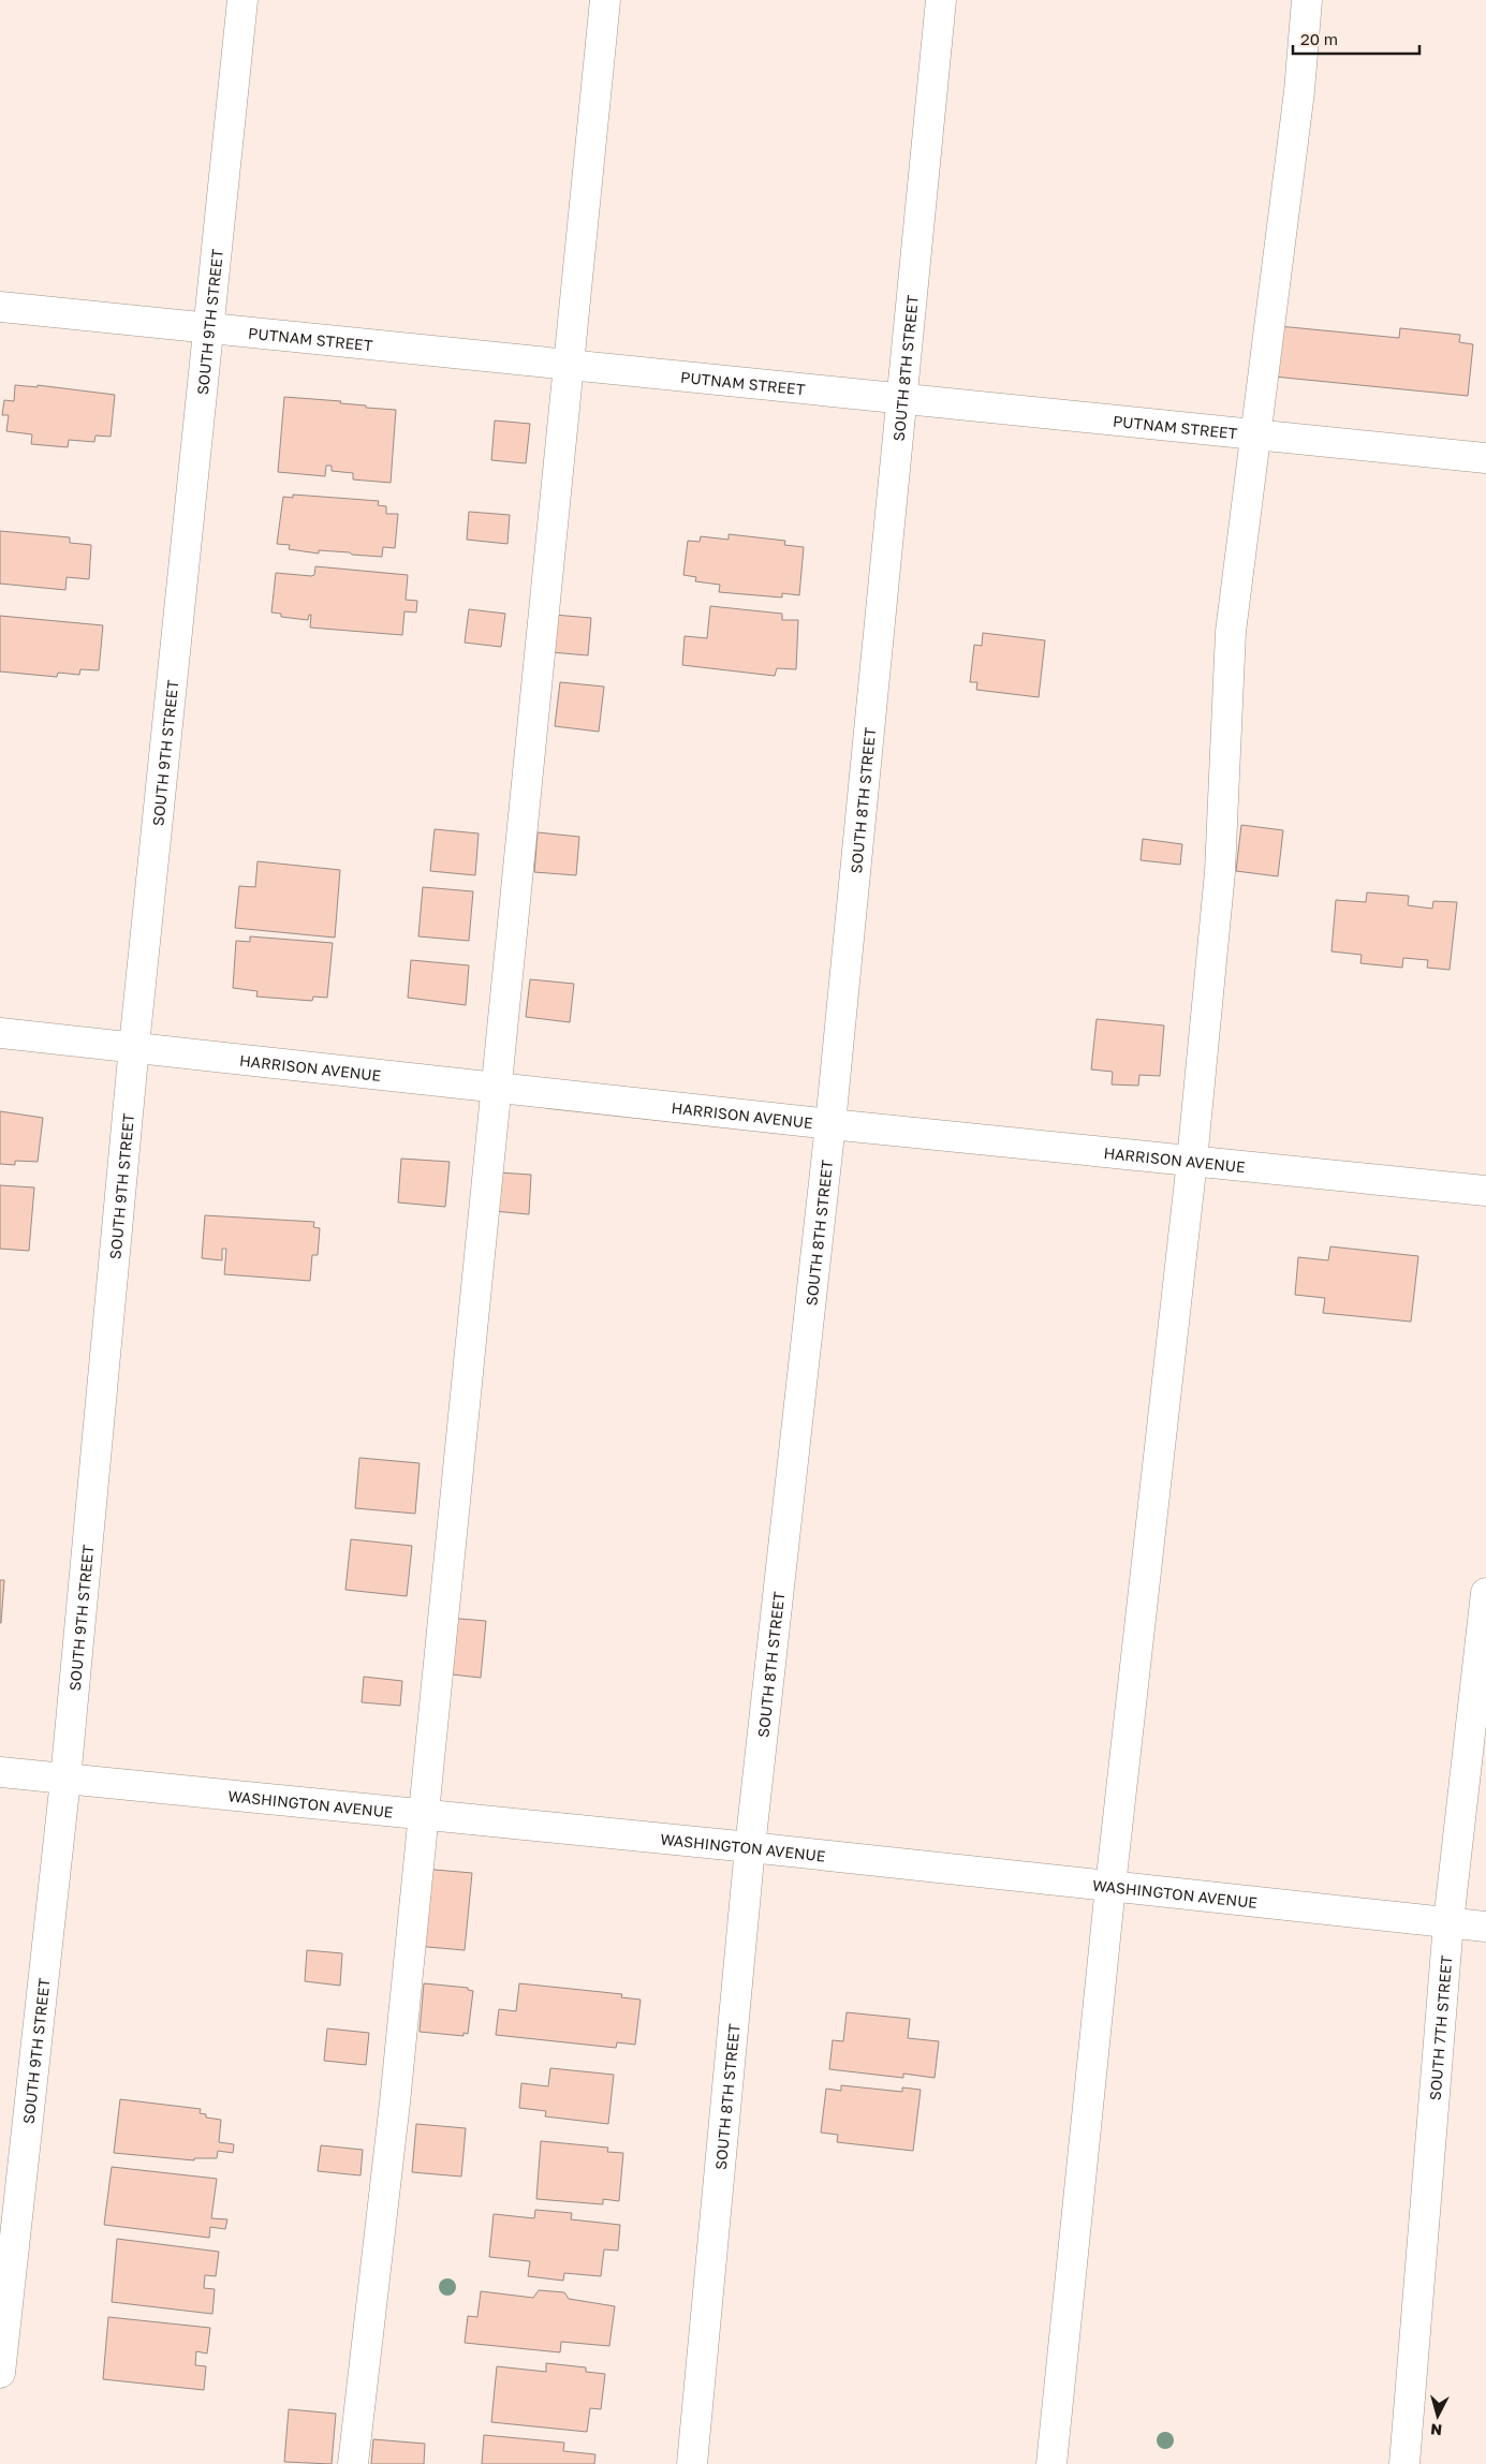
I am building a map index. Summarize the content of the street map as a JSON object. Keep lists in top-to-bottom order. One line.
{"streets":{"street":["SOUTH 9TH STREET","PUTNAM STREET","SOUTH 8TH STREET","HARRISON AVENUE","WASHINGTON AVENUE","SOUTH 7TH STREET"]},"crossings":[["SOUTH 9TH STREET","PUTNAM STREET"],["SOUTH 9TH STREET","HARRISON AVENUE"],["SOUTH 9TH STREET","WASHINGTON AVENUE"],["PUTNAM STREET","SOUTH 8TH STREET"],["SOUTH 8TH STREET","HARRISON AVENUE"],["SOUTH 8TH STREET","WASHINGTON AVENUE"],["WASHINGTON AVENUE","SOUTH 7TH STREET"]],"scale_bar":"20 m","north":"bottom"}
